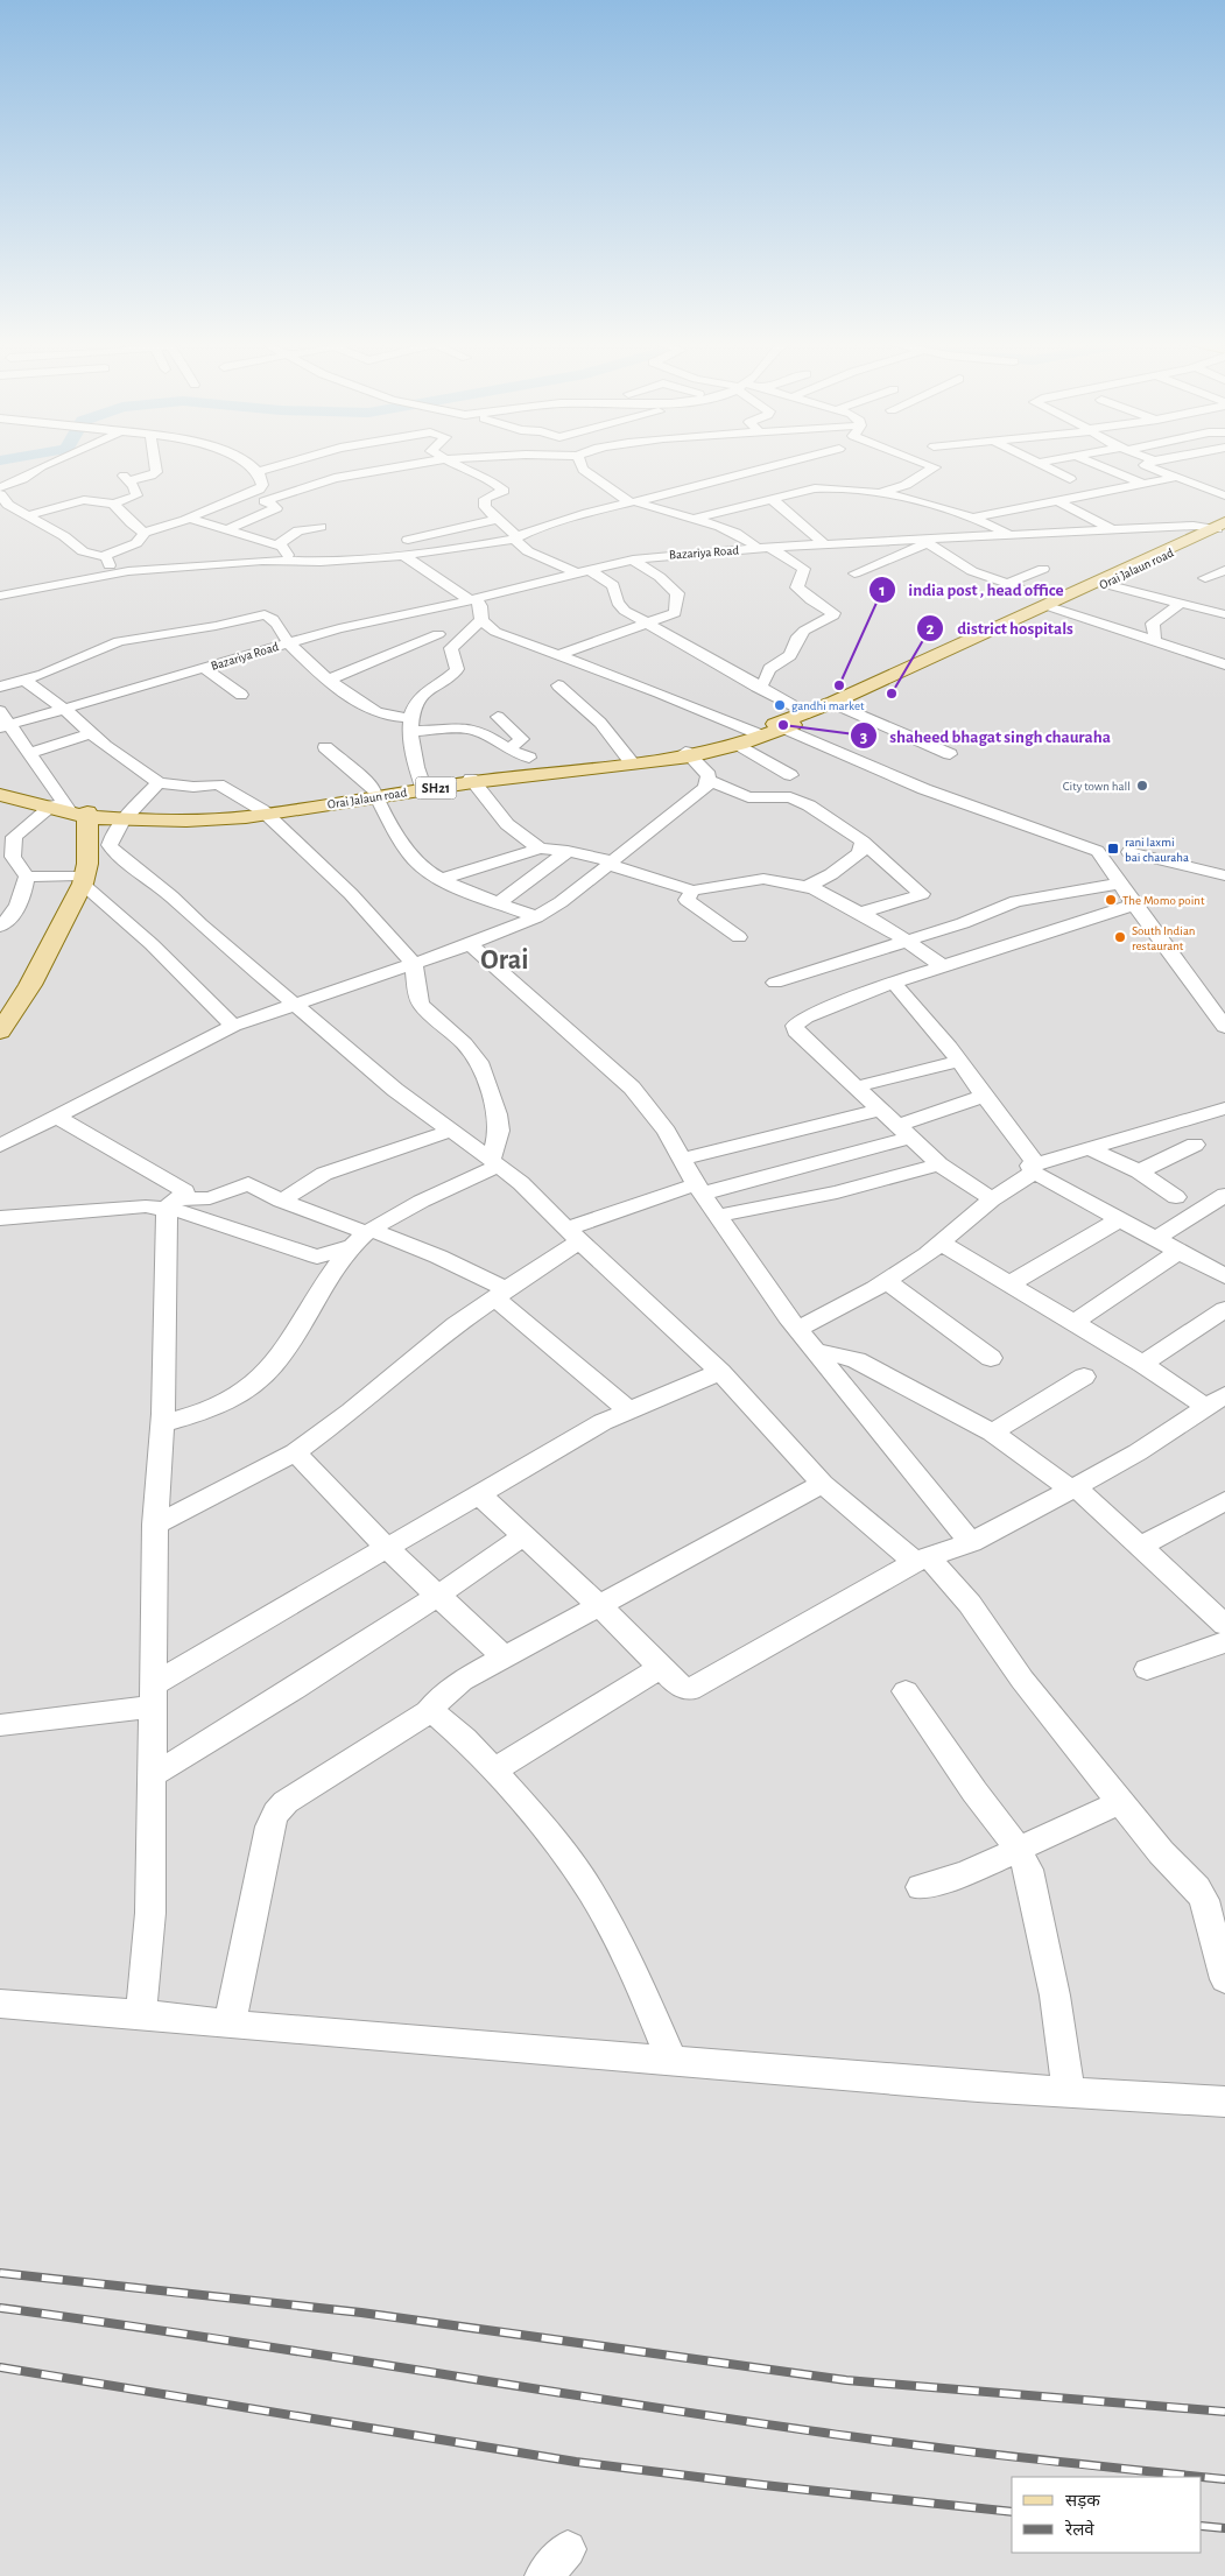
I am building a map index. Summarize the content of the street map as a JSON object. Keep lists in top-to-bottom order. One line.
{"streets":{"main road":["Orai Jalaun road","SH21"],"street":["Bazariya Road"]},"crossings":[["Bazariya Road","Orai Jalaun road"]],"districts":["Orai"],"places":{"other":["india post , head office","district hospitals","gandhi market","shaheed bhagat singh chauraha","City town hall","The Momo point","South Indian restaurant"],"transit":["rani laxmi bai chauraha"]},"legend":["सड़क","रेलवे"]}
